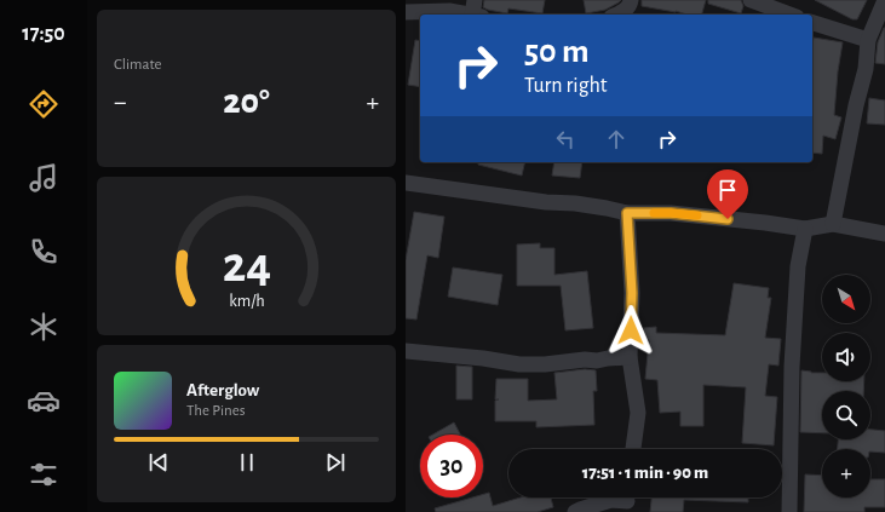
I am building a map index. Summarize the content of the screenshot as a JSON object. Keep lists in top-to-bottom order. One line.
{"north":"bottom right","page":{"tabs":"17:50","tile":"Climate","turn":["50 m","Turn right"],"heat":["−","20°","+"],"map_buttons":"+","song":["Afterglow","The Pines"],"limit":"30","trip":"17:51 · 1 min · 90 m","gauge":["24","km/h"]}}
